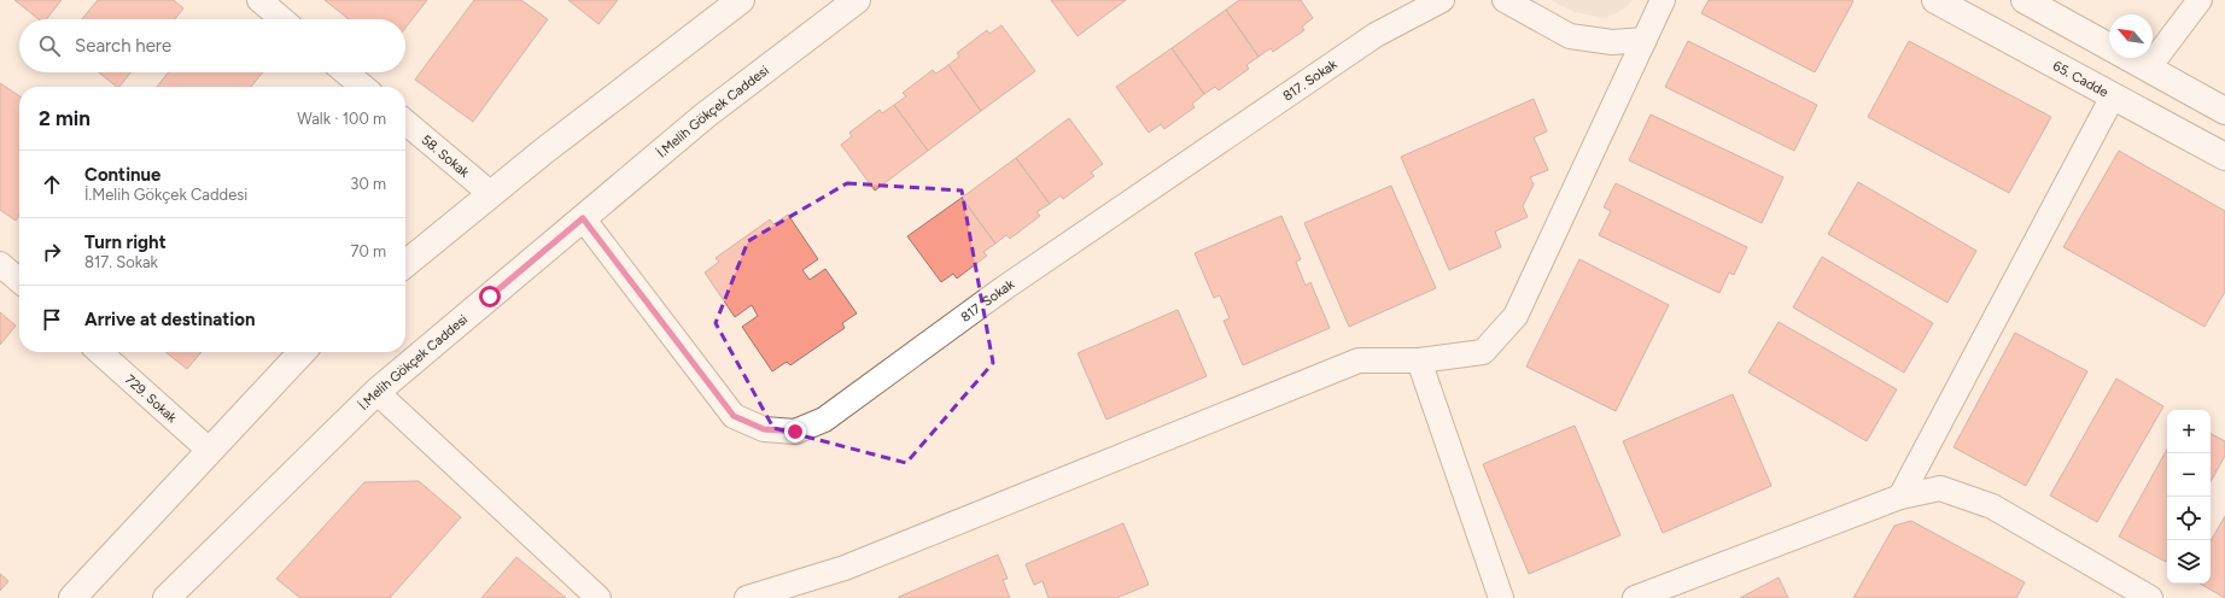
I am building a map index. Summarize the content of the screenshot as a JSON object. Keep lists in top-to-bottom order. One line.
{"streets":{"main road":["65. Cadde","İ.Melih Gökçek Caddesi"],"street":["817. Sokak","58. Sokak","729. Sokak"]},"crossings":[["817. Sokak","İ.Melih Gökçek Caddesi"]],"north":"top left","page":{"search":"Search here","heading":["2 min","Walk · 100 m"],"list":[["Continue","İ.Melih Gökçek Caddesi","30 m"],["Turn right","817. Sokak","70 m"],"Arrive at destination"],"map_buttons":["+","−"]}}
